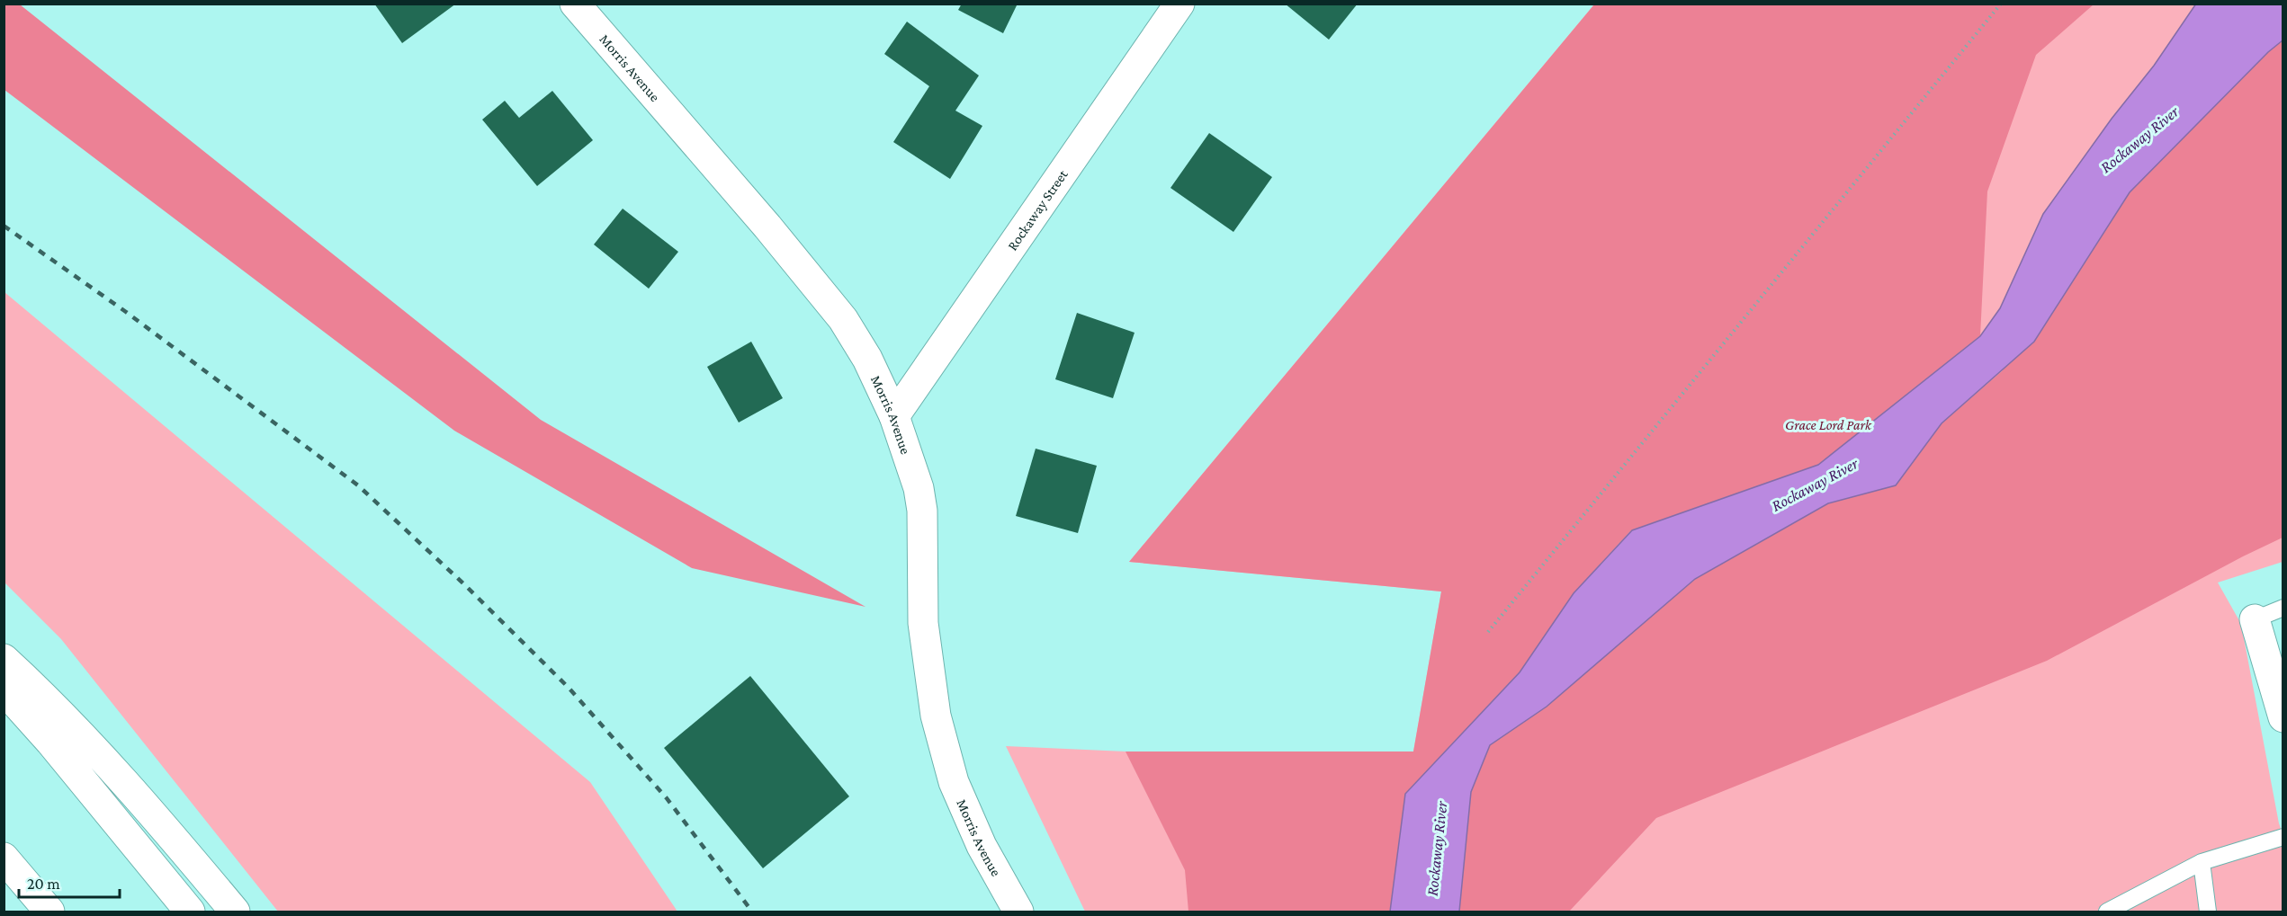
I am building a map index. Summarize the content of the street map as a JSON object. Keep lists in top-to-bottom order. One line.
{"streets":{"main road":["Morris Avenue","Rockaway Street"]},"crossings":[["Morris Avenue","Rockaway Street"]],"water":["Rockaway River"],"parks":["Grace Lord Park"],"scale_bar":"20 m"}
